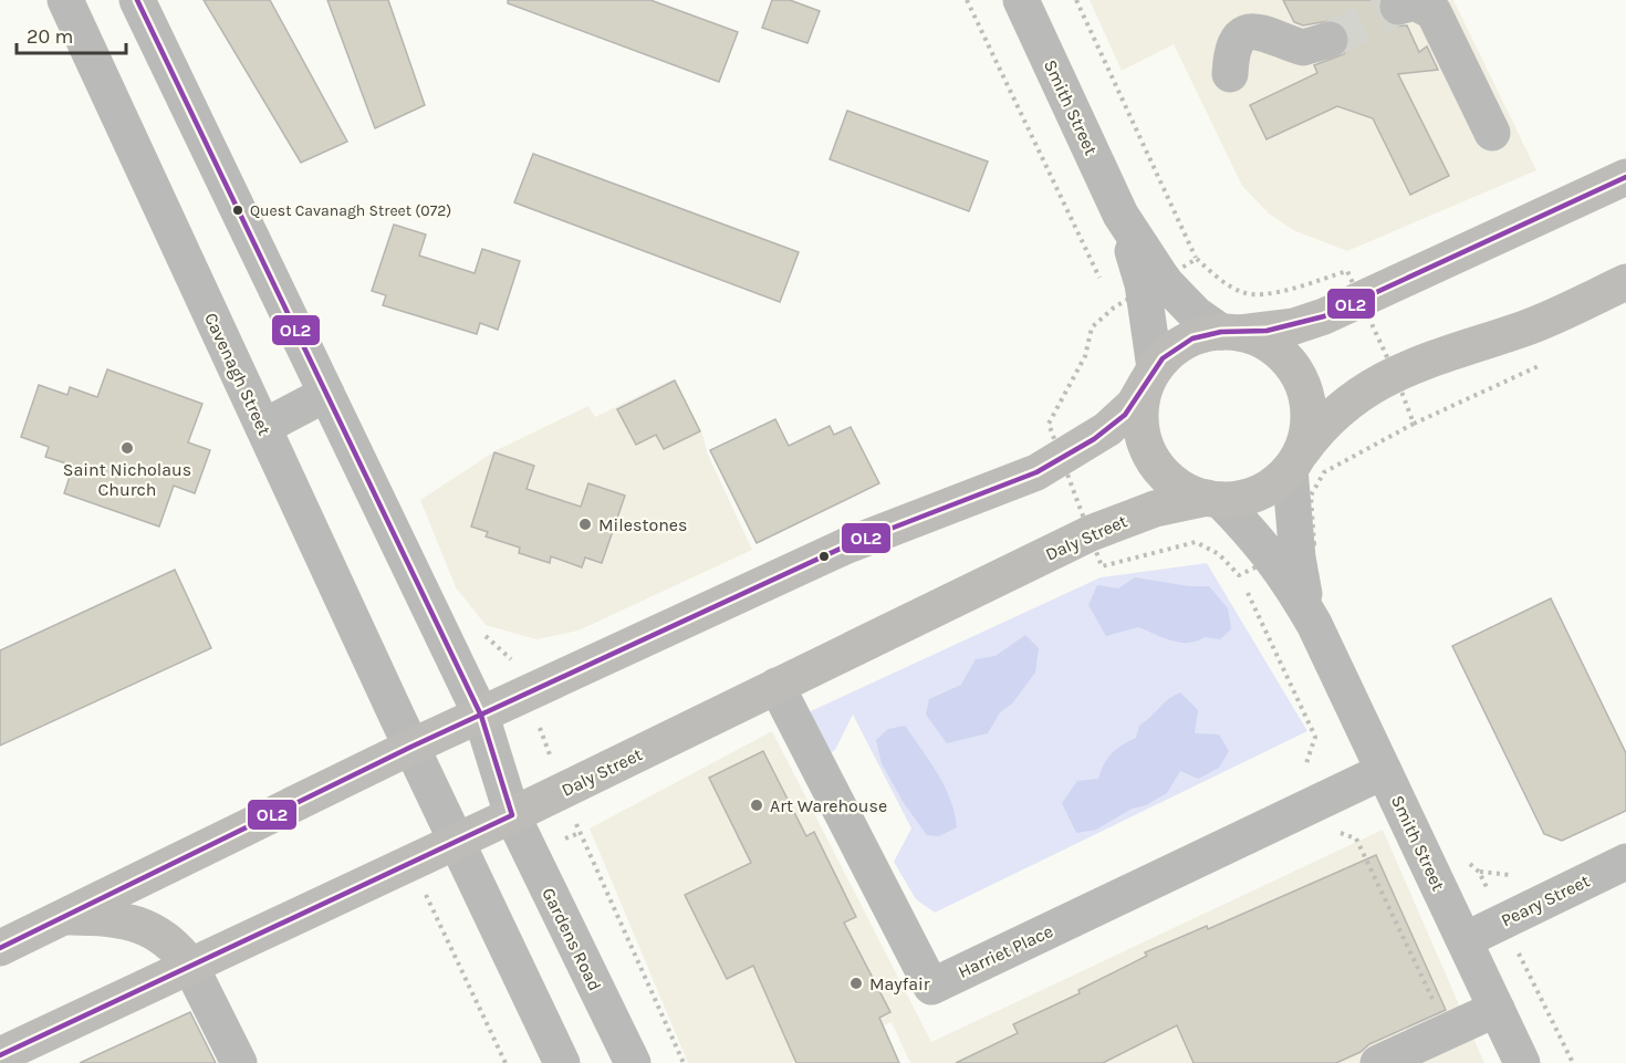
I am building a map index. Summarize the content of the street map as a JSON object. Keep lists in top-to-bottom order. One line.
{"streets":{"main road":["Daly Street"],"street":["Smith Street","Cavenagh Street","Peary Street","Gardens Road","Harriet Place"]},"crossings":[["Smith Street","Daly Street"],["Smith Street","Peary Street"],["Smith Street","Harriet Place"],["Cavenagh Street","Daly Street"],["Daly Street","Gardens Road"],["Daly Street","Harriet Place"]],"places":["Quest Cavanagh Street (072)","Saint Nicholaus Church","Milestones","Art Warehouse","Mayfair"],"lines":["transit line OL2"],"scale_bar":"20 m"}
